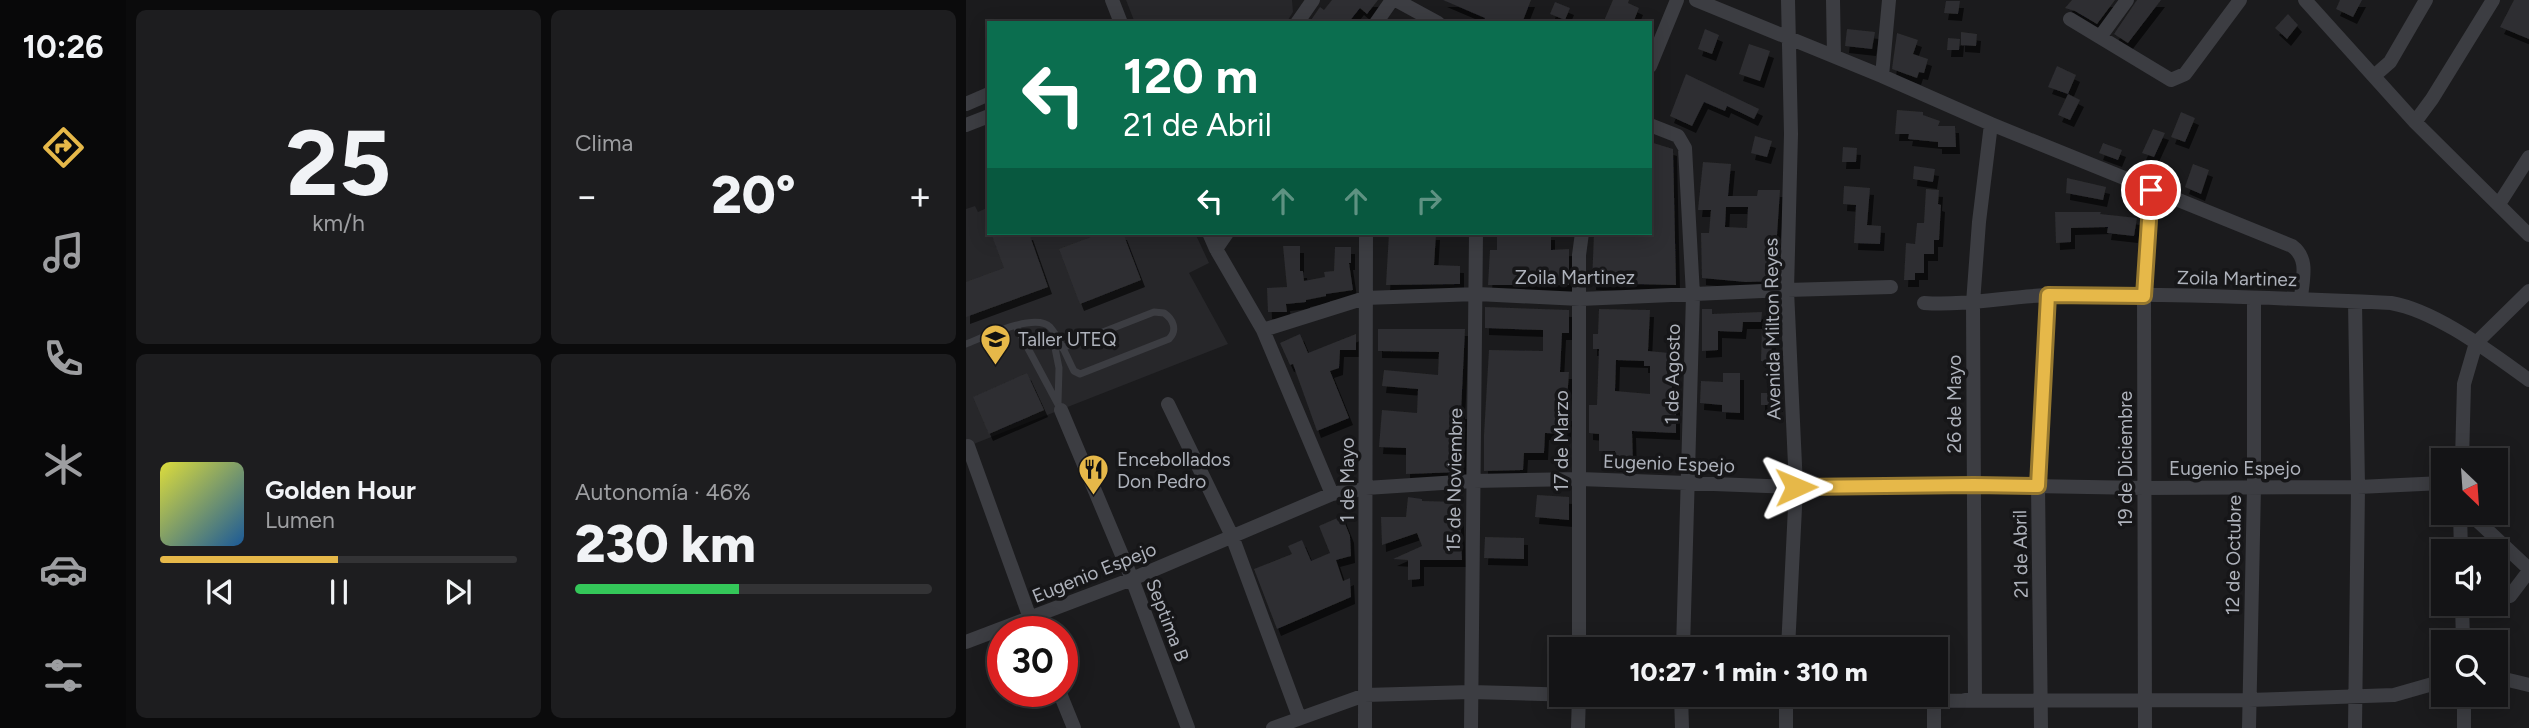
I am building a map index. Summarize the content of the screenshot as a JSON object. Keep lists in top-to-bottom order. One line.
{"streets":{"street":["Zoila Martinez","Avenida Milton Reyes","1 de Agosto","26 de Mayo","17 de Marzo","19 de Diciembre","Eugenio Espejo","1 de Mayo","15 de Noviembre","21 de Abril","12 de Octubre","Septima B"]},"crossings":[["Zoila Martinez","Avenida Milton Reyes"],["Zoila Martinez","1 de Agosto"],["Zoila Martinez","26 de Mayo"],["Zoila Martinez","17 de Marzo"],["Zoila Martinez","19 de Diciembre"],["Zoila Martinez","1 de Mayo"],["Zoila Martinez","15 de Noviembre"],["Zoila Martinez","21 de Abril"],["Zoila Martinez","12 de Octubre"],["Avenida Milton Reyes","Eugenio Espejo"],["1 de Agosto","Eugenio Espejo"],["26 de Mayo","Eugenio Espejo"],["17 de Marzo","Eugenio Espejo"],["19 de Diciembre","Eugenio Espejo"],["Eugenio Espejo","1 de Mayo"],["Eugenio Espejo","15 de Noviembre"],["Eugenio Espejo","21 de Abril"],["Eugenio Espejo","12 de Octubre"],["Eugenio Espejo","Septima B"]],"places":{"school or university":["Taller UTEQ"],"restaurant":["Encebollados Don Pedro"]},"north":"bottom right","page":{"tabs":"10:26","tile":[["25","km/h"],"Clima",["Autonomía · 46%","230 km"]],"turn":["120 m","21 de Abril"],"heat":["−","20°","+"],"song":["Golden Hour","Lumen"],"limit":"30","trip":"10:27 · 1 min · 310 m"}}
